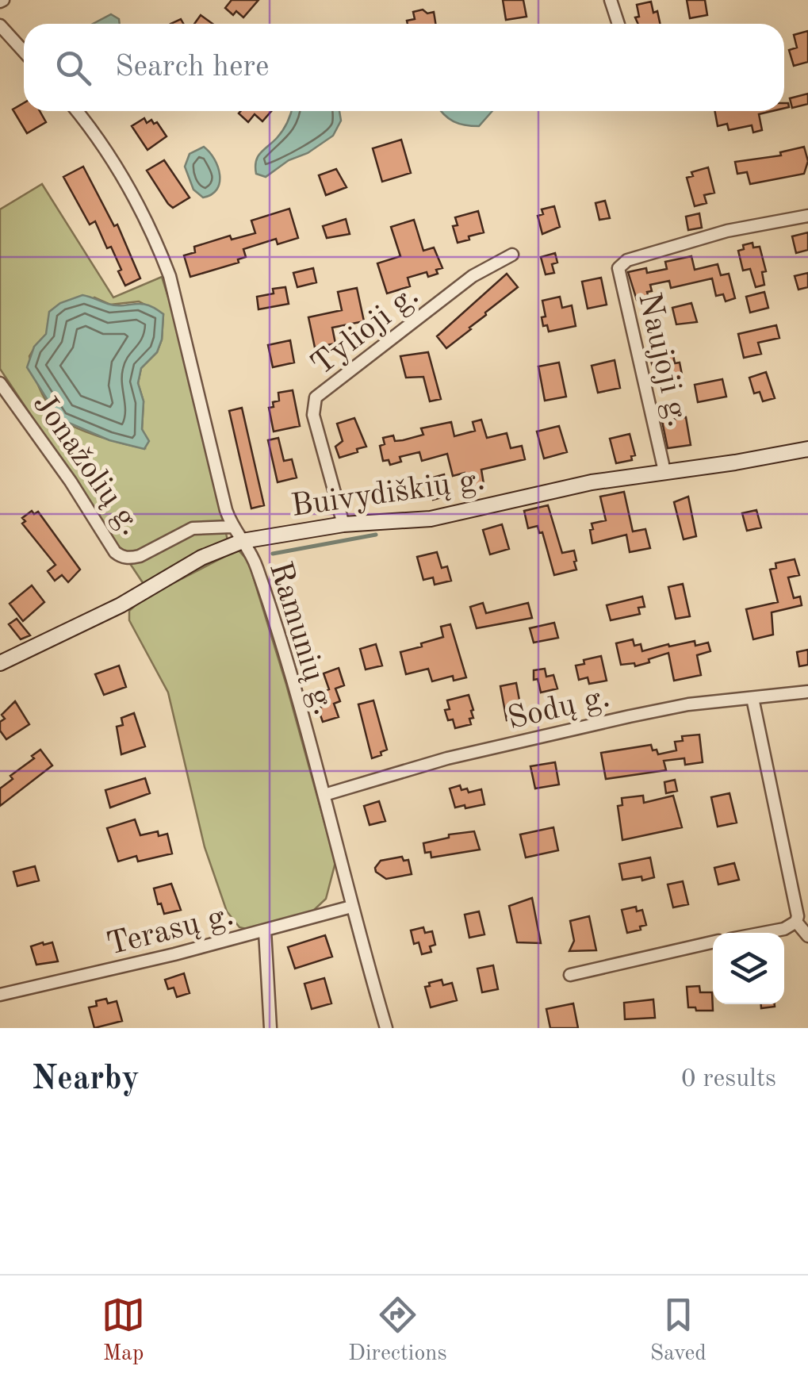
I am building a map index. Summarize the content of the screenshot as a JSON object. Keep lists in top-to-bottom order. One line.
{"streets":{"main road":["Buivydiškių g."],"street":["Tylioji g.","Naujoji g.","Jonažolių g.","Ramunių g.","Sodų g.","Terasų g."]},"crossings":[["Tylioji g.","Buivydiškių g."],["Naujoji g.","Buivydiškių g."],["Jonažolių g.","Ramunių g."],["Buivydiškių g.","Ramunių g."],["Ramunių g.","Sodų g."],["Ramunių g.","Terasų g."]],"page":{"search":"Search here","heading":["Nearby","0 results"],"nav":["Map","Directions","Saved"]}}
